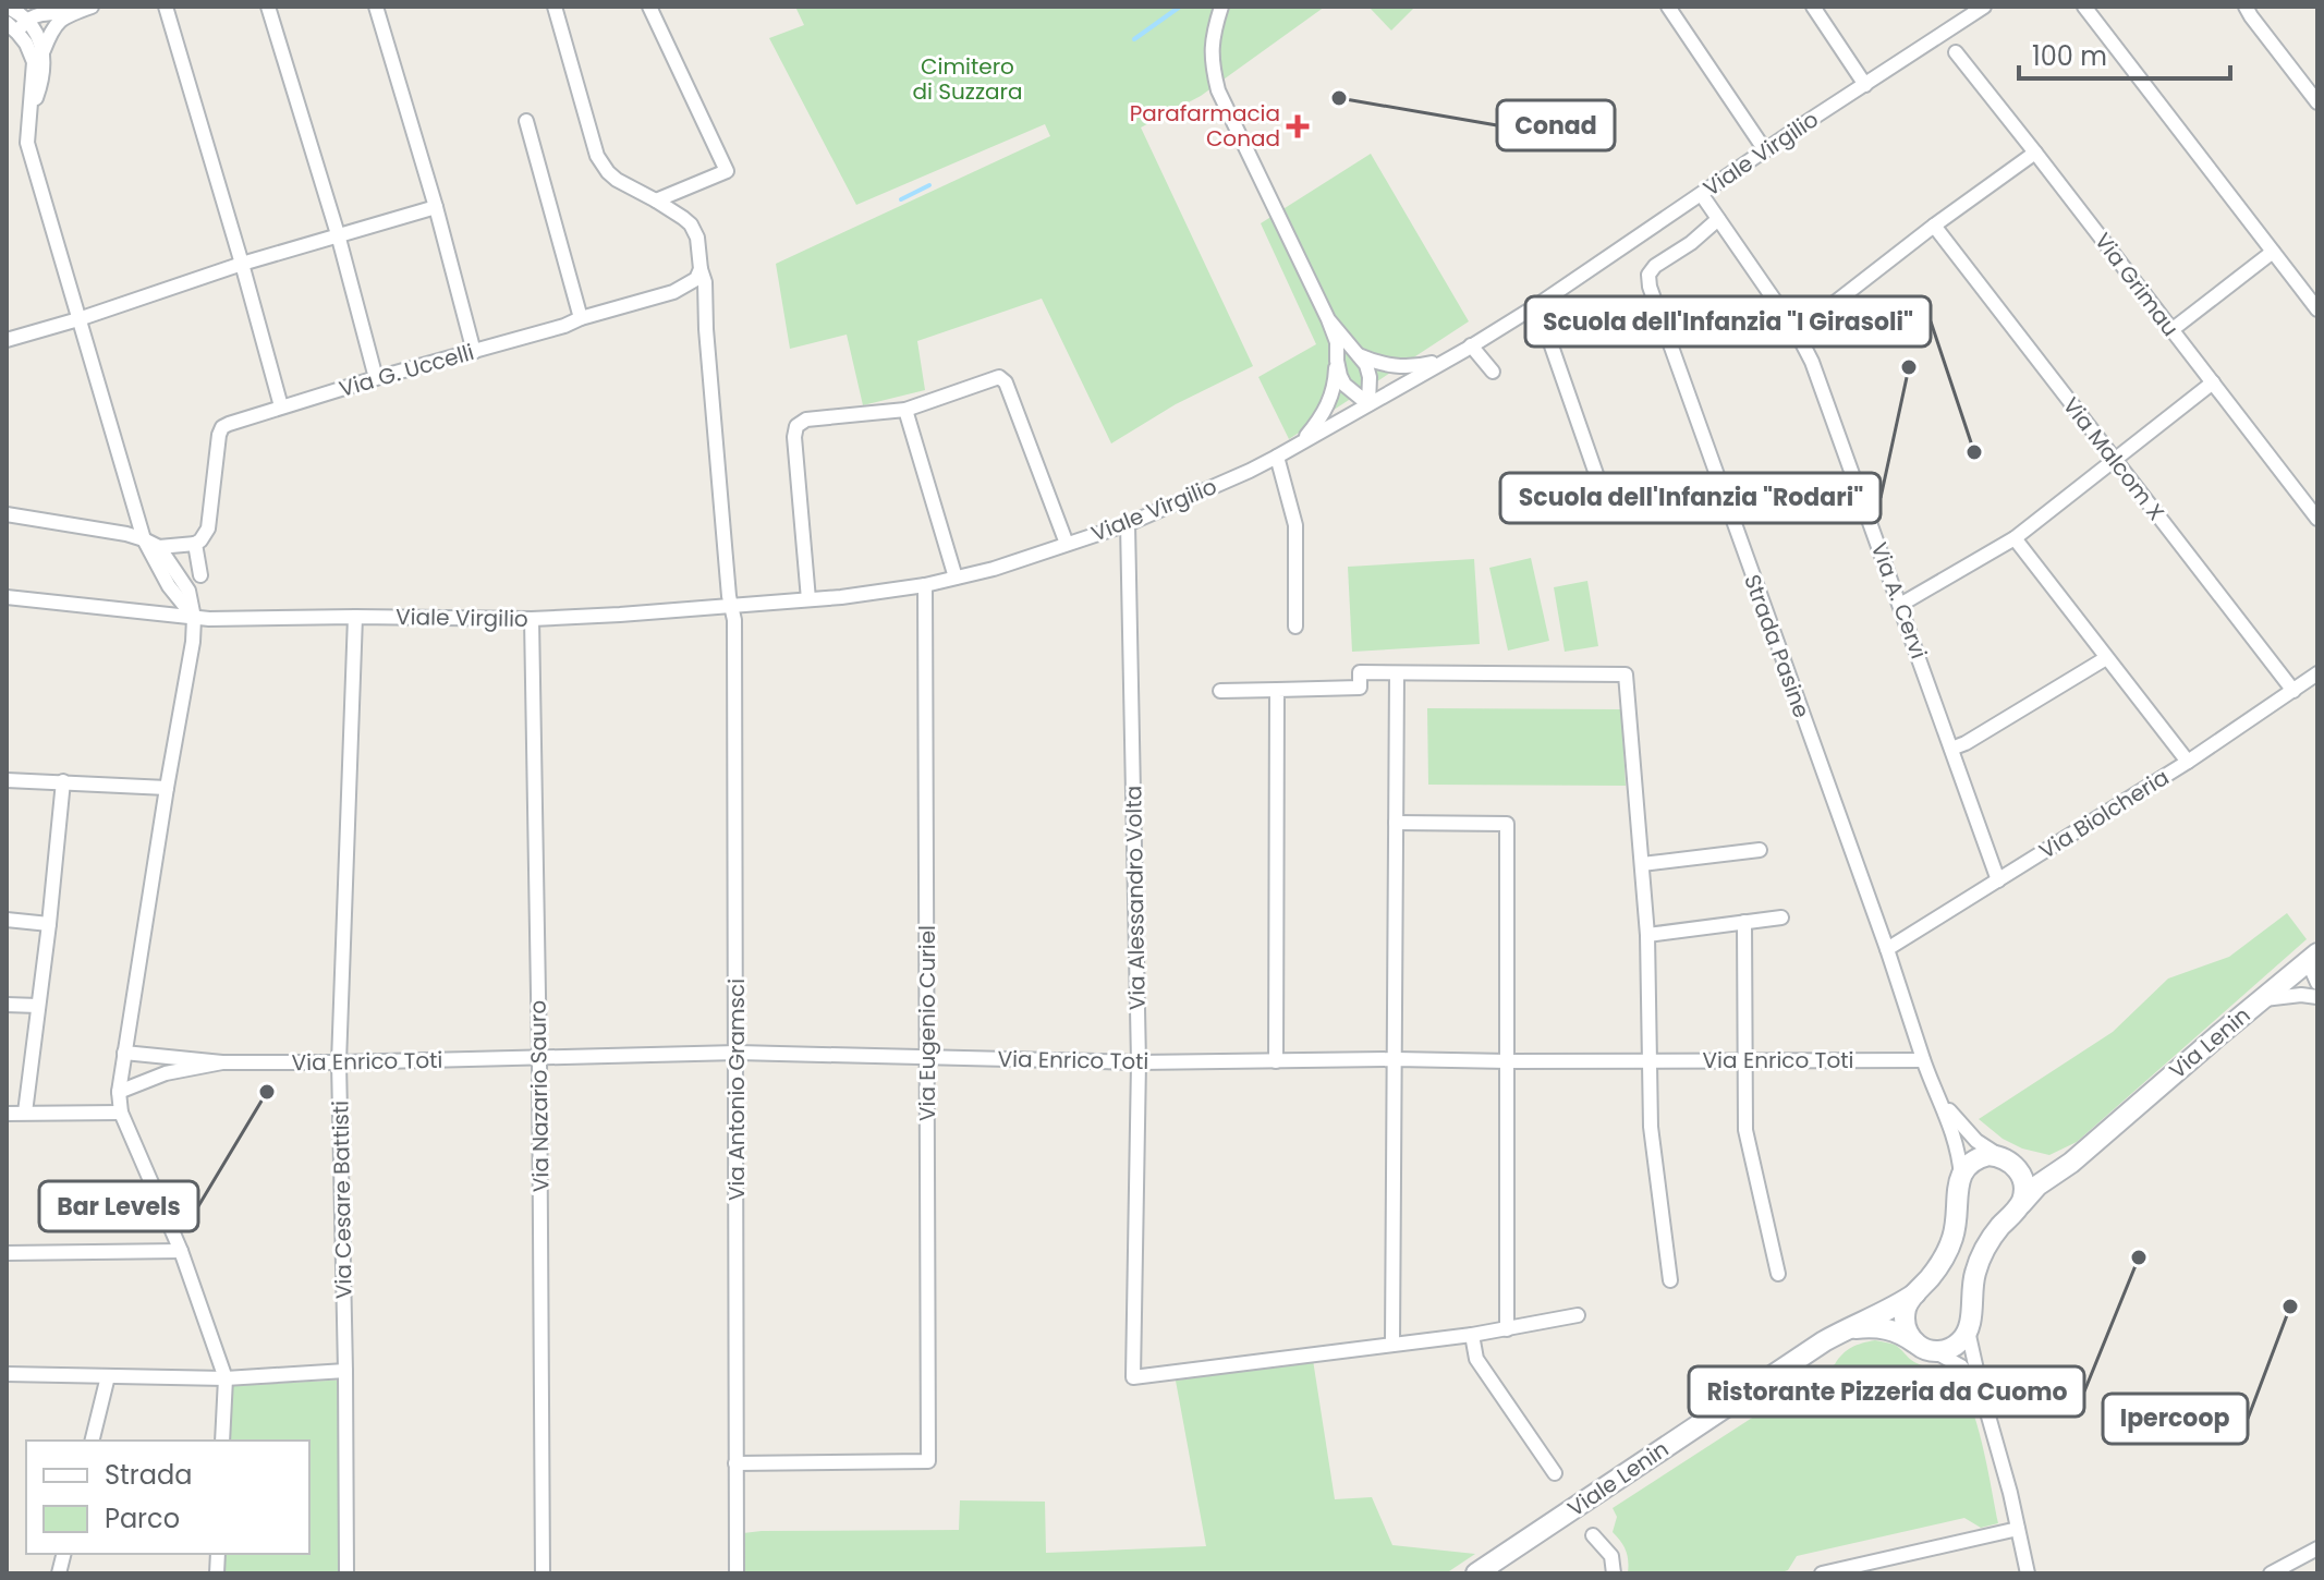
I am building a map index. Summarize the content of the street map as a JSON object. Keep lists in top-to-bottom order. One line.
{"streets":{"main road":["Via Lenin","Viale Lenin"],"street":["Viale Virgilio","Via Grimau","Via G. Uccelli","Via Malcom X","Via A. Cervi","Strada Pasine","Via Biolcheria","Via Alessandro Volta","Via Eugenio Curiel","Via Enrico Toti","Via Antonio Gramsci","Via Nazario Sauro","Via Cesare Battisti"]},"crossings":[["Viale Virgilio","Via A. Cervi"],["Viale Virgilio","Via Alessandro Volta"],["Viale Virgilio","Via Eugenio Curiel"],["Viale Virgilio","Via Antonio Gramsci"],["Viale Virgilio","Via Nazario Sauro"],["Viale Virgilio","Via Cesare Battisti"],["Via G. Uccelli","Via Antonio Gramsci"],["Via Malcom X","Via Biolcheria"],["Via A. Cervi","Strada Pasine"],["Via A. Cervi","Via Biolcheria"],["Strada Pasine","Via Biolcheria"],["Strada Pasine","Via Enrico Toti"],["Via Alessandro Volta","Via Enrico Toti"],["Via Eugenio Curiel","Via Enrico Toti"],["Via Eugenio Curiel","Via Antonio Gramsci"],["Via Enrico Toti","Via Antonio Gramsci"],["Via Enrico Toti","Via Nazario Sauro"],["Via Enrico Toti","Via Cesare Battisti"]],"parks":["Cimitero di Suzzara"],"places":{"other":["Conad","Scuola dell'Infanzia \"Rodari\"","Scuola dell'Infanzia \"I Girasoli\"","Bar Levels","Ristorante Pizzeria da Cuomo","Ipercoop"],"health":["Parafarmacia Conad"]},"legend":["Strada","Parco"],"scale_bar":"100 m"}
